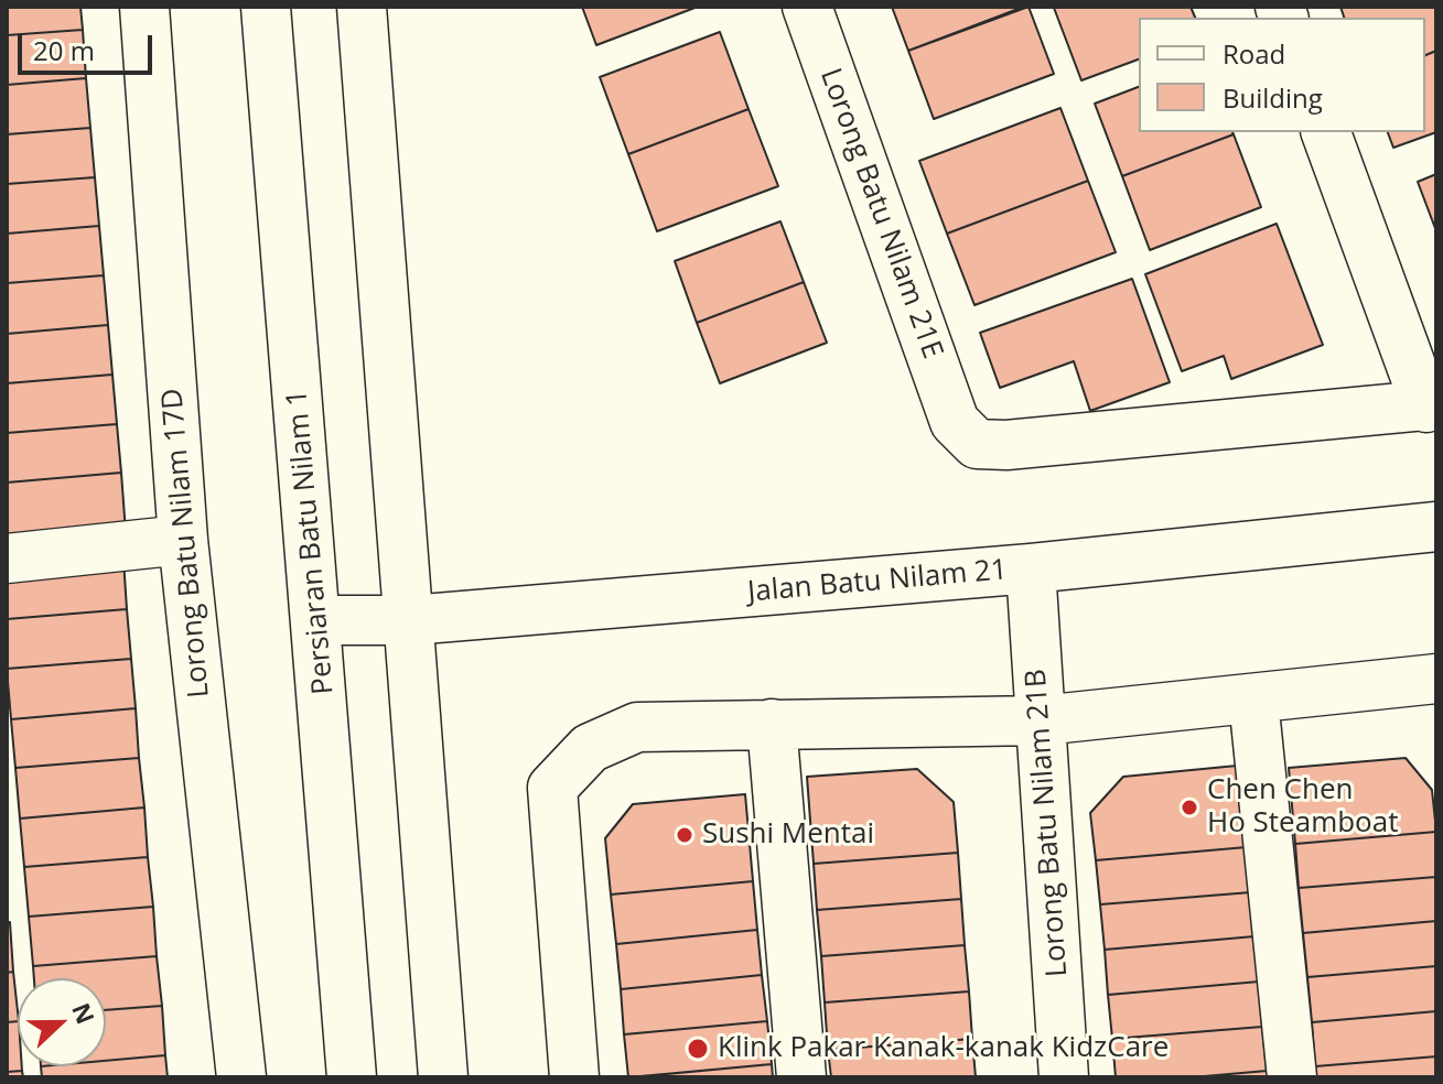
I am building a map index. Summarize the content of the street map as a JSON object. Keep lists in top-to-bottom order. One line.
{"streets":{"street":["Lorong Batu Nilam 21E","Persiaran Batu Nilam 1","Lorong Batu Nilam 17D","Jalan Batu Nilam 21","Lorong Batu Nilam 21B"]},"crossings":[["Persiaran Batu Nilam 1","Jalan Batu Nilam 21"],["Jalan Batu Nilam 21","Lorong Batu Nilam 21B"]],"places":["Chen Chen Ho Steamboat","Sushi Mentai","Klink Pakar Kanak-kanak KidzCare"],"legend":["Road","Building"],"scale_bar":"20 m","north":"right"}
